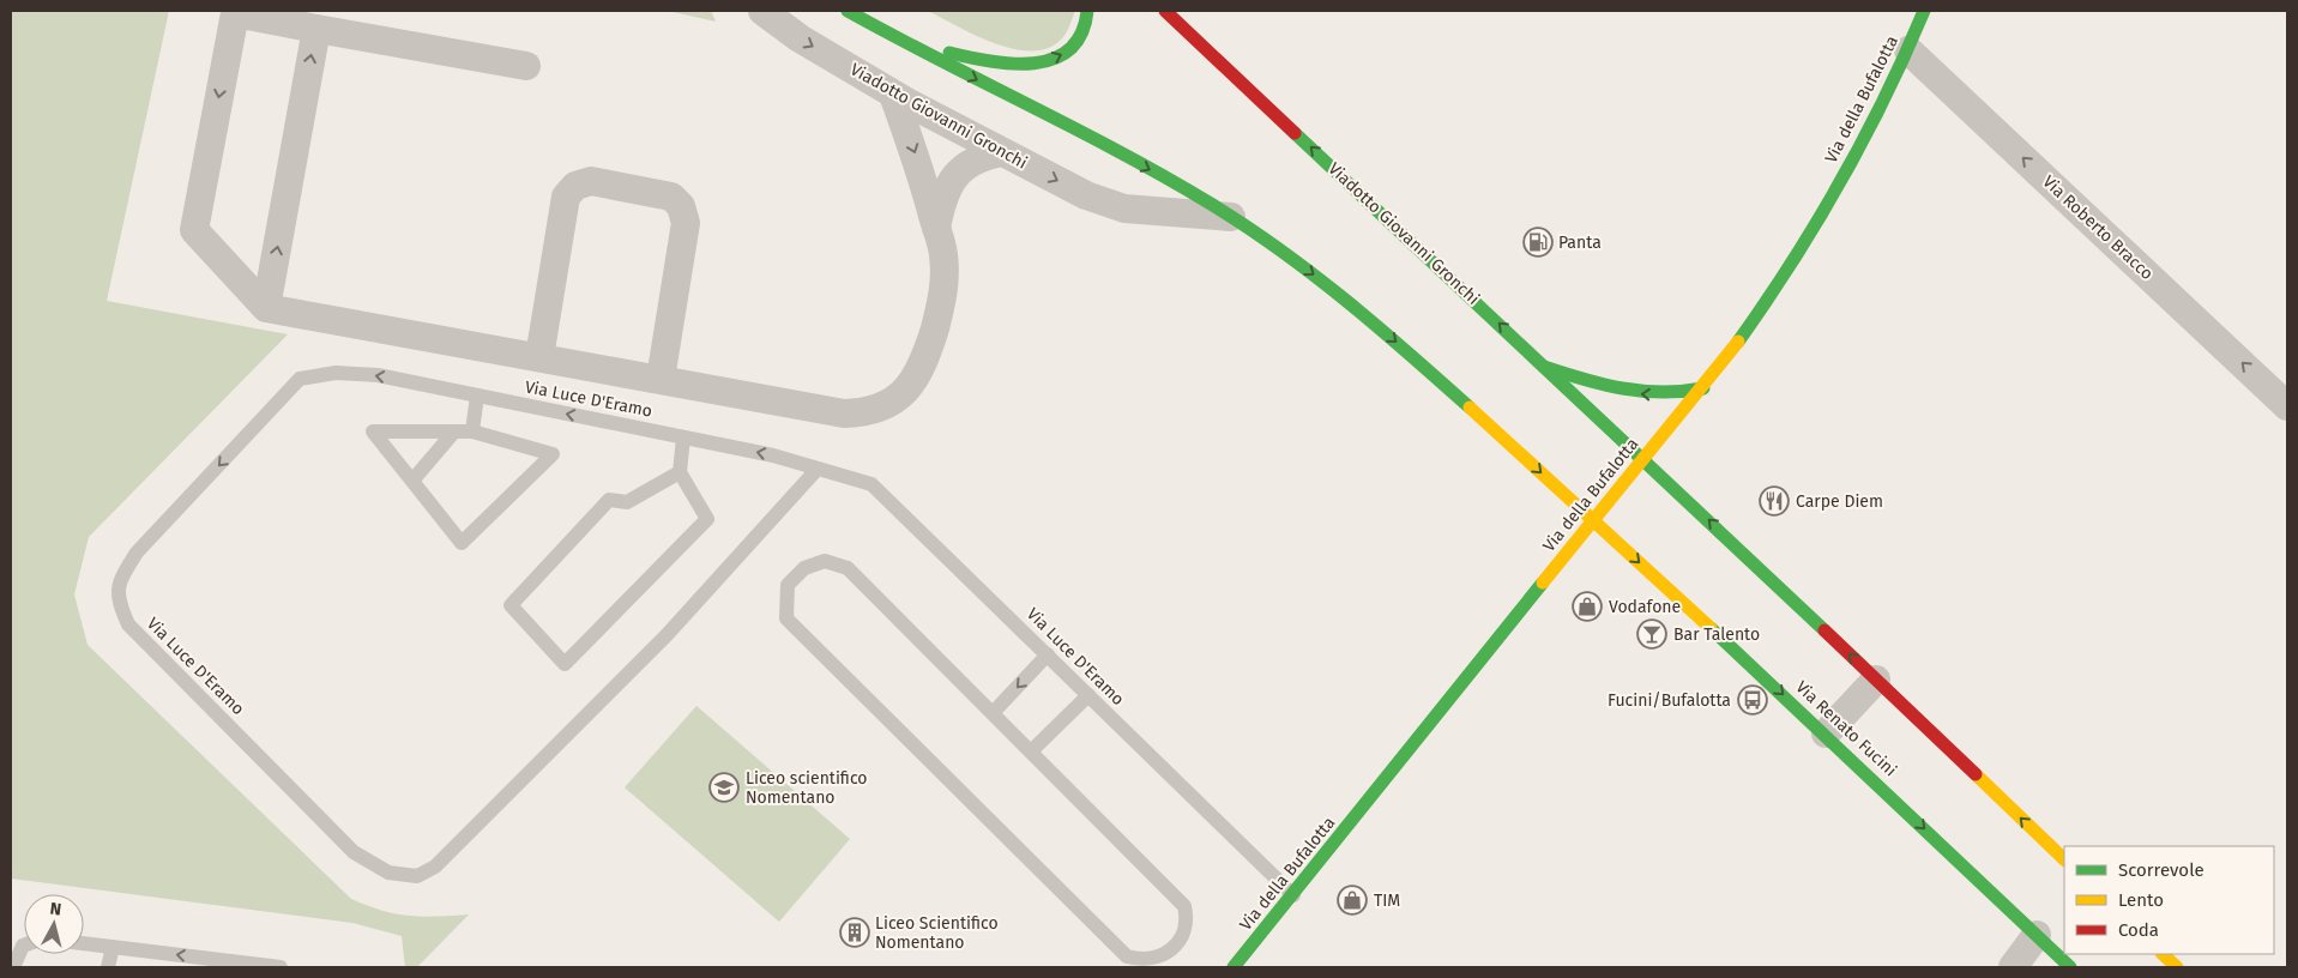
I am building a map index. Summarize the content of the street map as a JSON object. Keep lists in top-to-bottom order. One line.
{"streets":{"main road":["Via della Bufalotta","Viadotto Giovanni Gronchi","Via Renato Fucini"],"street":["Via Roberto Bracco"],"lane":["Via Luce D'Eramo"]},"crossings":[["Via della Bufalotta","Viadotto Giovanni Gronchi"],["Via della Bufalotta","Via Roberto Bracco"],["Via della Bufalotta","Via Luce D'Eramo"],["Via della Bufalotta","Via Renato Fucini"]],"one_way":["Via Roberto Bracco"],"places":{"fuel station":["Panta"],"restaurant":["Carpe Diem"],"shop":["Vodafone","TIM"],"bar":["Bar Talento"],"bus stop":["Fucini/Bufalotta"],"school or university":["Liceo scientifico Nomentano"],"building":["Liceo Scientifico Nomentano"]},"legend":["Scorrevole","Lento","Coda"],"north":"top"}
